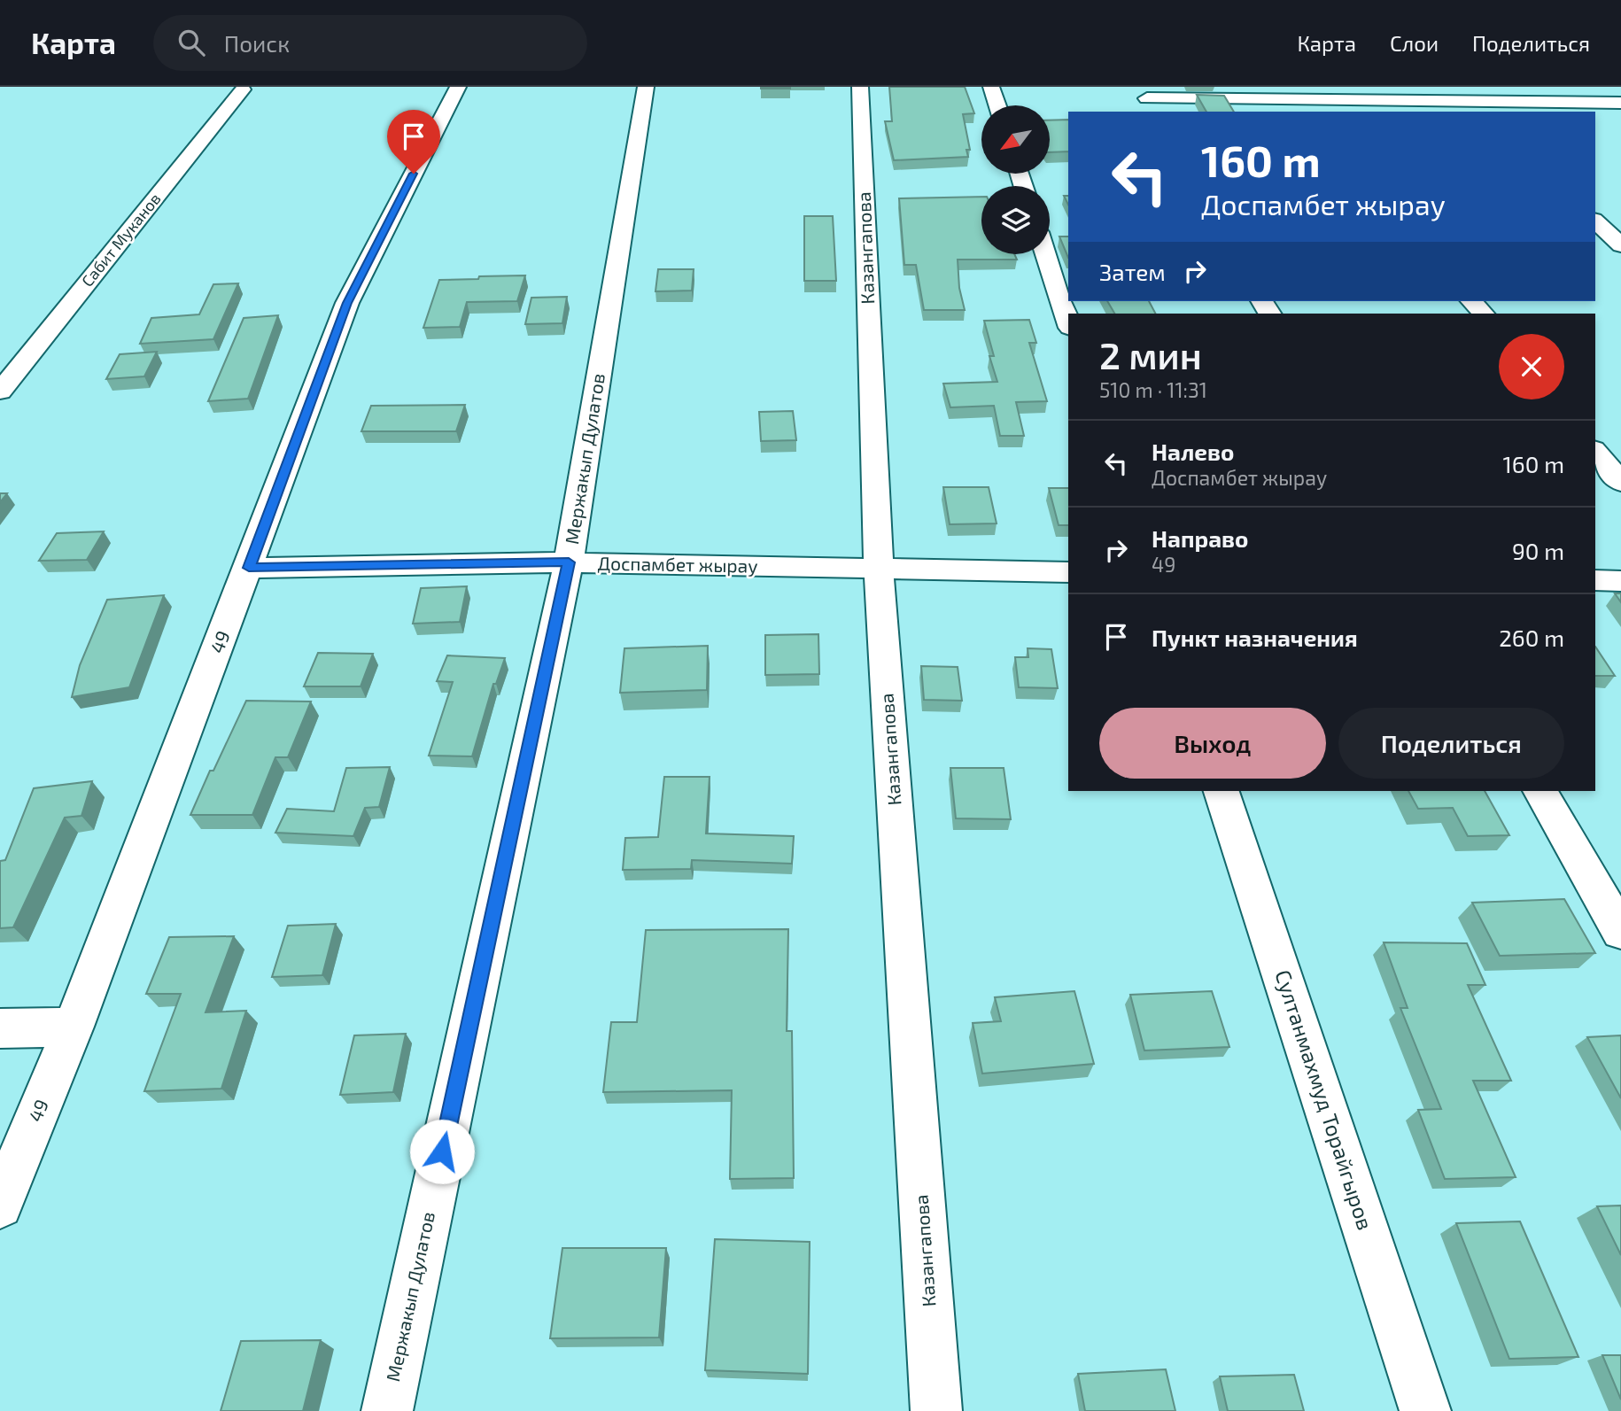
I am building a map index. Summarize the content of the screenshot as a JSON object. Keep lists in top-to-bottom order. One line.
{"streets":{"street":["Сабит Муканов","Казангапова","Мержакып Дулатов","Доспамбет жырау","49","Султанмахмуд Торайгыров"]},"crossings":[["Казангапова","Доспамбет жырау"],["Мержакып Дулатов","Доспамбет жырау"],["Доспамбет жырау","49"]],"north":"bottom left","page":{"header":"Карта","search":"Поиск","nav":["Карта","Слои","Поделиться"],"turn":["160 m","Доспамбет жырау"],"then":"Затем","heading":["2 мин","510 m · 11:31"],"list":[{"name":"Налево","note":"Доспамбет жырау","value":"160 m"},{"name":"Направо","note":"49","value":"90 m"},{"name":"Пункт назначения","value":"260 m"}],"buttons":["Выход","Поделиться"]}}
